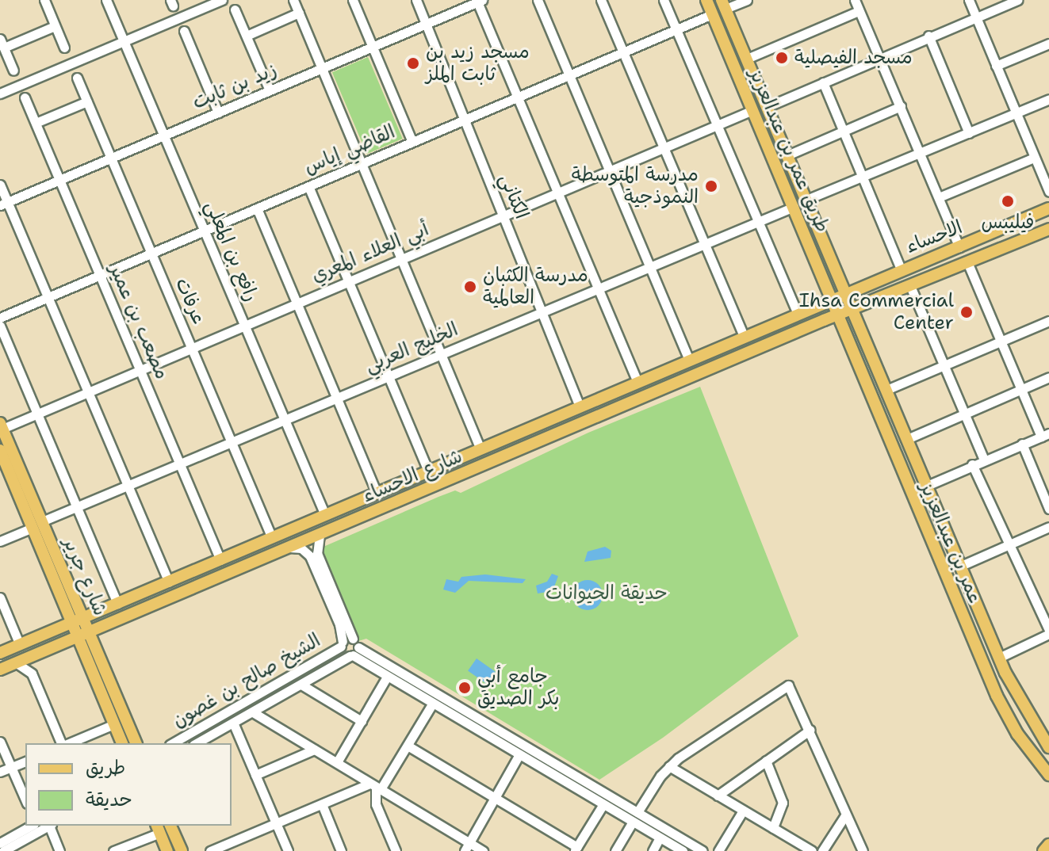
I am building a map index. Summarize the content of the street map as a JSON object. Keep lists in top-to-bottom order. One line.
{"streets":{"main road":["طريق عمر بن عبدالعزيز","الاحساء","شارع الاحساء","عمر بن عبدالعزيز","شارع جرير"],"street":["زيد بن ثابت","القاضي إياس","الكتاني","رافع بن المعلي","أبي العلاء المعري","عرفات","مصعب بن عمير","الخليج العربي","الشيخ صالح بن غصون"]},"crossings":[["زيد بن ثابت","الكتاني"],["زيد بن ثابت","رافع بن المعلي"],["زيد بن ثابت","عرفات"],["زيد بن ثابت","مصعب بن عمير"],["القاضي إياس","طريق عمر بن عبدالعزيز"],["القاضي إياس","الكتاني"],["القاضي إياس","رافع بن المعلي"],["القاضي إياس","عرفات"],["القاضي إياس","مصعب بن عمير"],["طريق عمر بن عبدالعزيز","الاحساء"],["طريق عمر بن عبدالعزيز","أبي العلاء المعري"],["طريق عمر بن عبدالعزيز","الخليج العربي"],["طريق عمر بن عبدالعزيز","شارع الاحساء"],["طريق عمر بن عبدالعزيز","عمر بن عبدالعزيز"],["الكتاني","أبي العلاء المعري"],["الكتاني","الخليج العربي"],["الكتاني","شارع الاحساء"],["الاحساء","شارع الاحساء"],["الاحساء","عمر بن عبدالعزيز"],["رافع بن المعلي","أبي العلاء المعري"],["رافع بن المعلي","الخليج العربي"],["رافع بن المعلي","شارع الاحساء"],["أبي العلاء المعري","عرفات"],["أبي العلاء المعري","مصعب بن عمير"],["أبي العلاء المعري","شارع جرير"],["عرفات","الخليج العربي"],["عرفات","شارع الاحساء"],["مصعب بن عمير","الخليج العربي"],["مصعب بن عمير","شارع الاحساء"],["الخليج العربي","شارع جرير"],["شارع الاحساء","عمر بن عبدالعزيز"],["شارع الاحساء","شارع جرير"]],"parks":["حديقة الحيوانات"],"places":["مسجد الفيصلية","مسجد زيد بن ثابت الملز","مدرسة المتوسطة النموذجية","فيليبس","مدرسة الكثبان العالمية","Ihsa Commercial Center","جامع أبي بكر الصديق"],"legend":["طريق","حديقة"]}
